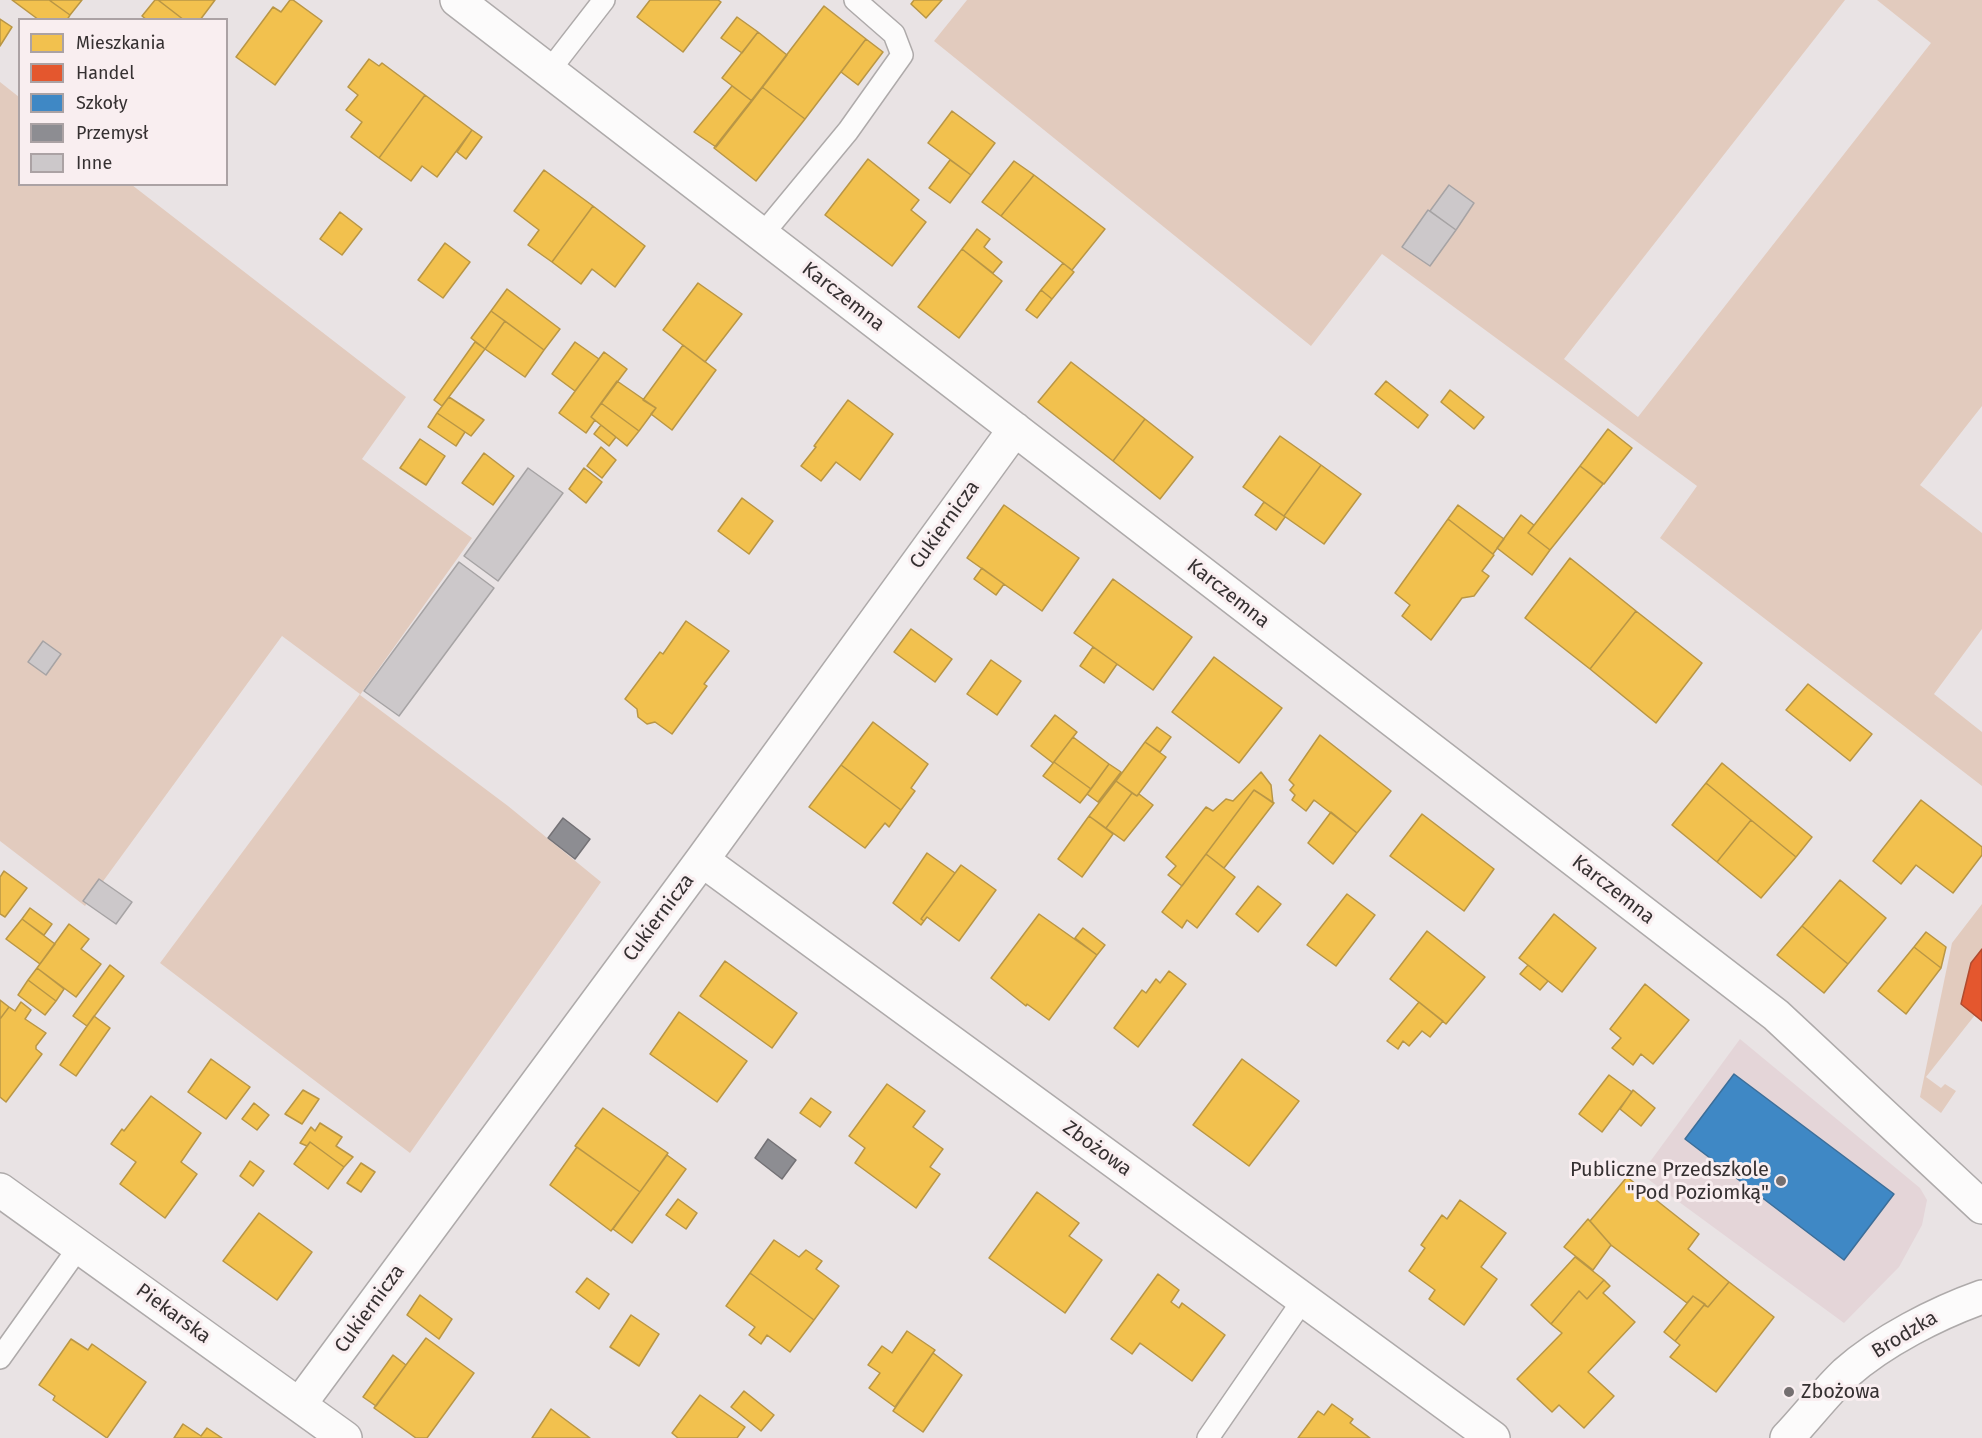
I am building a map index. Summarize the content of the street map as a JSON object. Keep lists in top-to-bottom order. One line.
{"streets":{"street":["Karczemna","Cukiernicza","Zbożowa","Piekarska","Brodzka"]},"crossings":[["Karczemna","Cukiernicza"],["Cukiernicza","Zbożowa"],["Cukiernicza","Piekarska"]],"places":["Publiczne Przedszkole \"Pod Poziomką\"","Zbożowa"],"legend":["Mieszkania","Handel","Szkoły","Przemysł","Inne"]}
